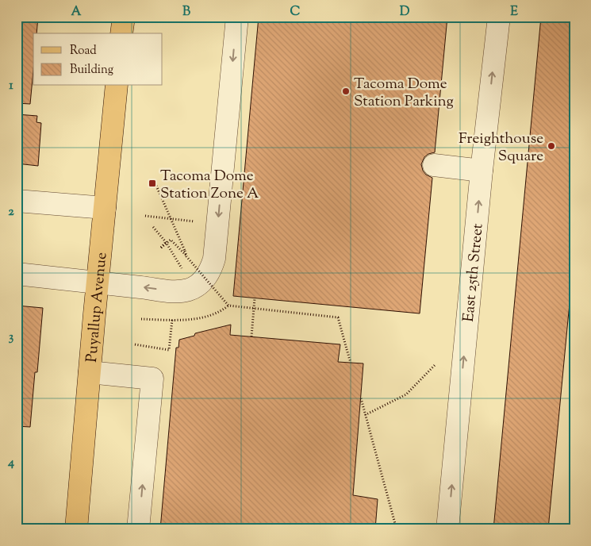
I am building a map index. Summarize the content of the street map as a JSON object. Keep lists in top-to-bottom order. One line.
{"streets":{"main road":["Puyallup Avenue"],"street":["East 25th Street"]},"one_way":["East 25th Street"],"places":{"other":["Tacoma Dome Station Parking","Freighthouse Square"],"transit":["Tacoma Dome Station Zone A"]},"legend":["Road","Building"],"grid":{"columns":["A","B","C","D","E"],"rows":["1","2","3","4"]}}
